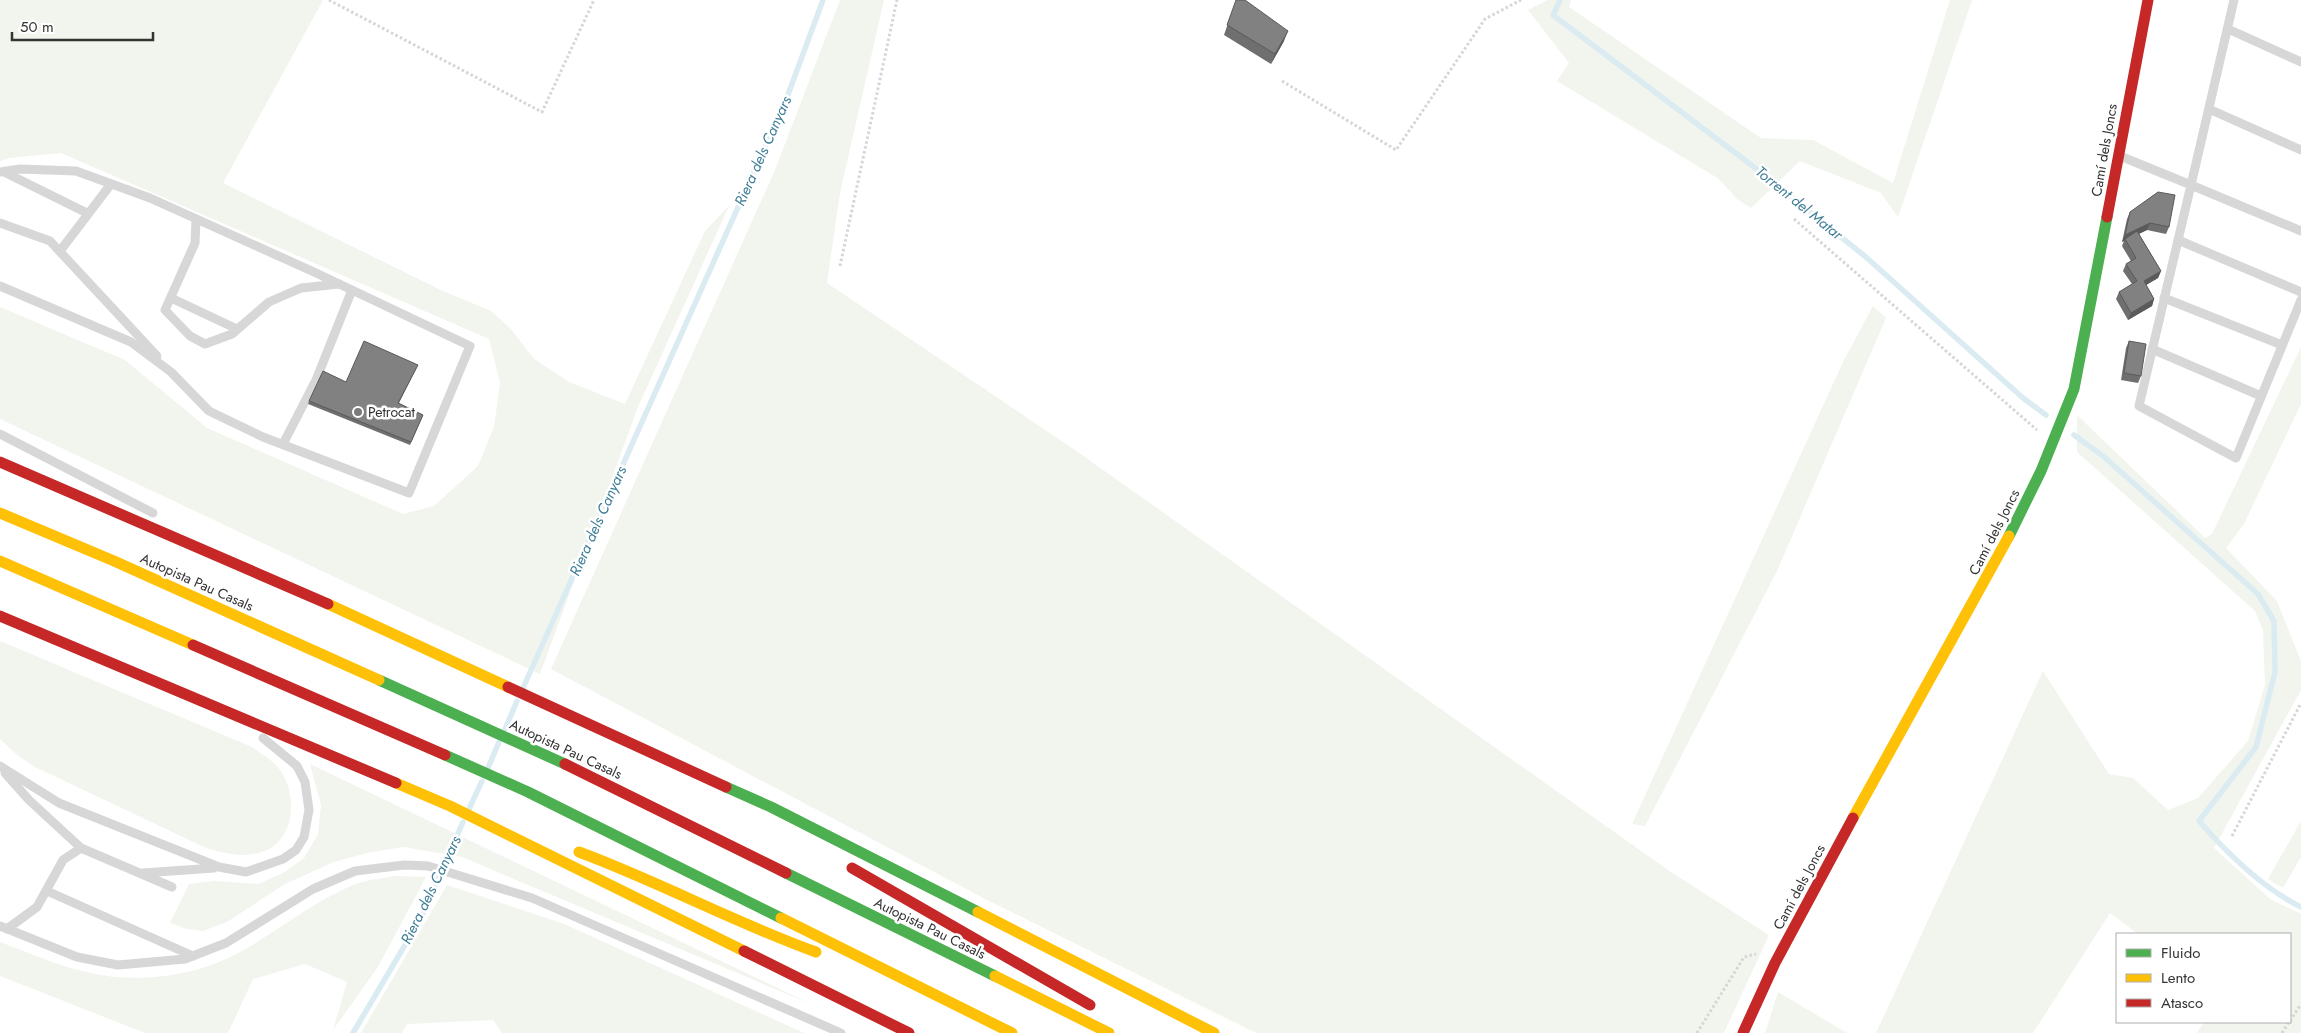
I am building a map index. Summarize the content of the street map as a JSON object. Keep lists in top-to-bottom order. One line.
{"streets":{"main road":["Camí dels Joncs","Autopista Pau Casals"]},"water":["Riera dels Canyars","Torrent del Matar"],"places":["Petrocat"],"legend":["Fluido","Lento","Atasco"],"scale_bar":"50 m"}
